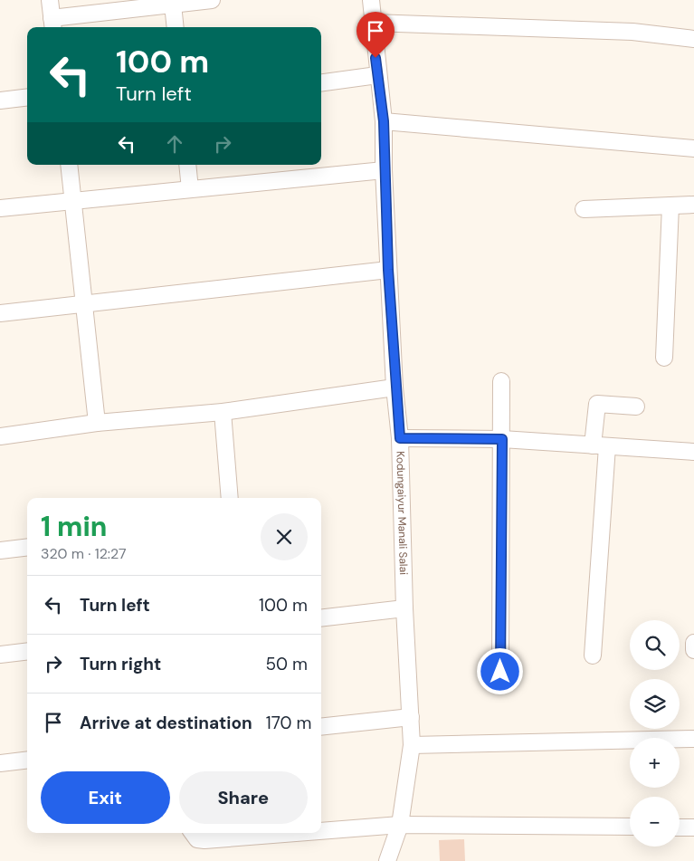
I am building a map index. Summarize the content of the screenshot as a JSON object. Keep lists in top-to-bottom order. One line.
{"streets":{"street":["Kodungaiyur Manali Salai"]},"page":{"turn":["100 m","Turn left"],"heading":["1 min","320 m · 12:27"],"list":[{"name":"Turn left","value":"100 m"},{"name":"Turn right","value":"50 m"},{"name":"Arrive at destination","value":"170 m"}],"map_buttons":["+","−"],"buttons":["Exit","Share"]}}
